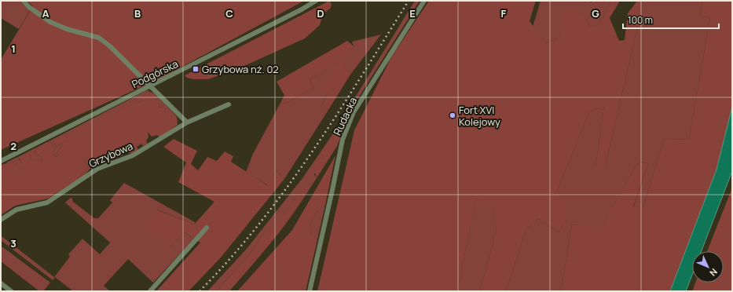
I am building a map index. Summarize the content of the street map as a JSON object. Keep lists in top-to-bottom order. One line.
{"streets":{"street":["Podgórska","Rudacka","Grzybowa"]},"places":{"transit":["Grzybowa nż. 02"],"other":["Fort XVI Kolejowy"]},"scale_bar":"100 m","north":"bottom right","grid":{"columns":["A","B","C","D","E","F","G"],"rows":["1","2","3"]}}
